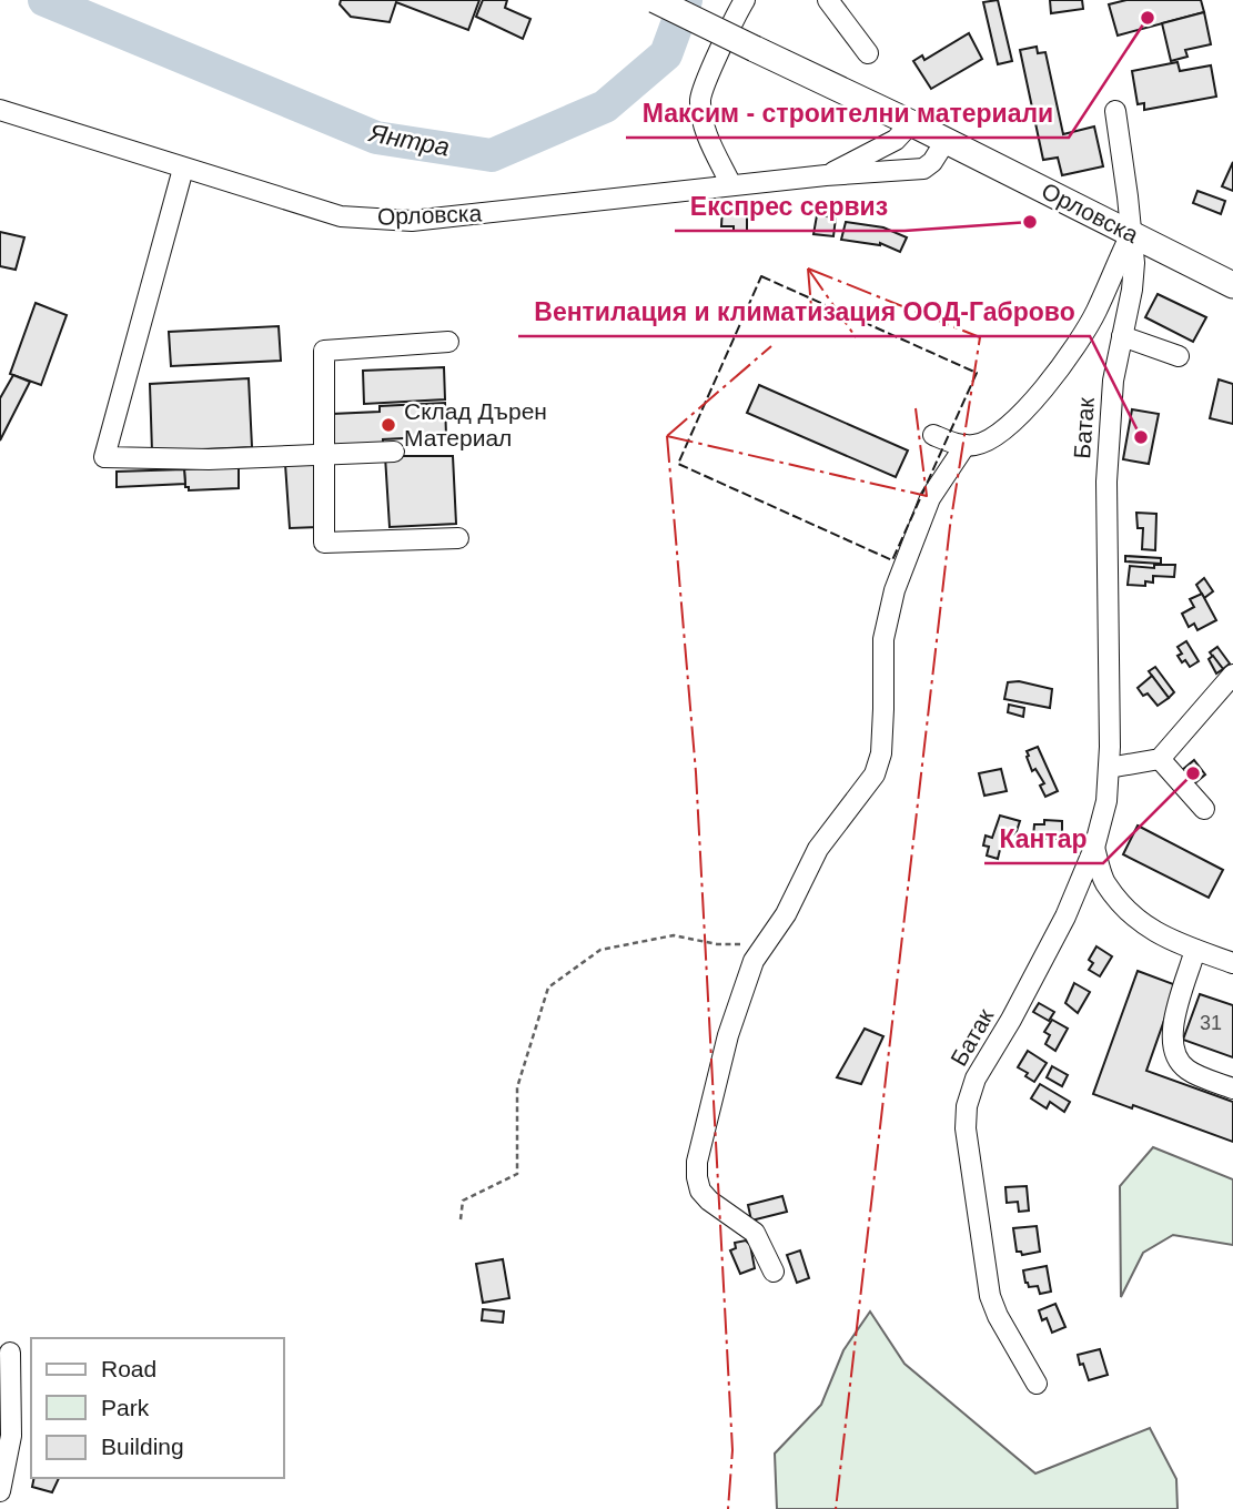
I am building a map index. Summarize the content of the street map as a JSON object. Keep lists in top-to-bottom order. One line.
{"streets":{"main road":["Орловска"],"street":["Батак"]},"crossings":[["Орловска","Батак"]],"water":["Янтра"],"places":["Максим - строителни материали","Експрес сервиз","Склад Дърен Материал","Вентилация и климатизация ООД-Габрово","Кантар"],"house_numbers":["31"],"legend":["Road","Park","Building"]}
